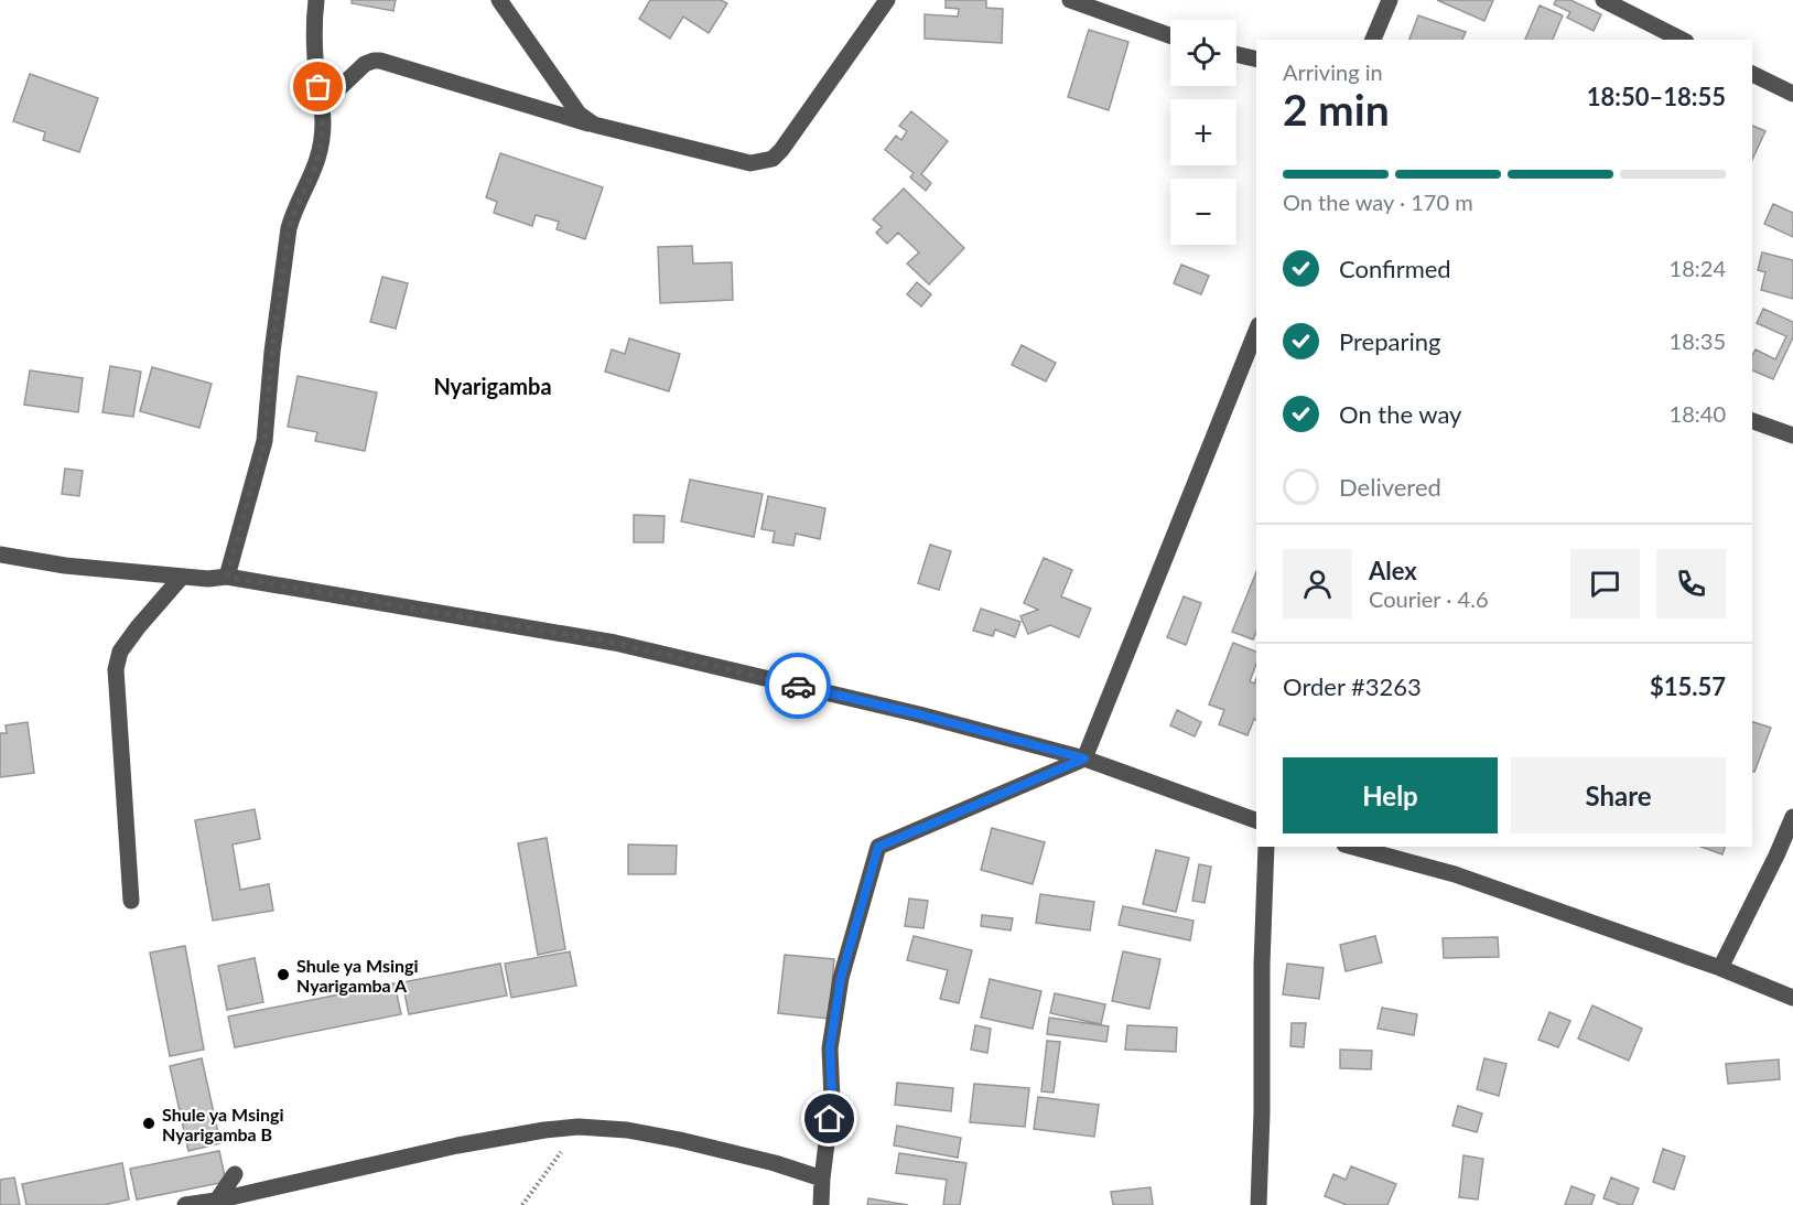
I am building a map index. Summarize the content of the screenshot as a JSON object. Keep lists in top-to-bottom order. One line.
{"districts":["Nyarigamba"],"places":["Shule ya Msingi Nyarigamba A","Shule ya Msingi Nyarigamba B"],"page":{"map_buttons":["+","−"],"heading":["2 min","Arriving in","18:50–18:55"],"panel":["Alex","Courier · 4.6","Order #3263","$15.57"],"bar":"On the way · 170 m","list":[["Confirmed","18:24"],["Preparing","18:35"],["On the way","18:40"],"Delivered"],"buttons":["Help","Share"]}}
